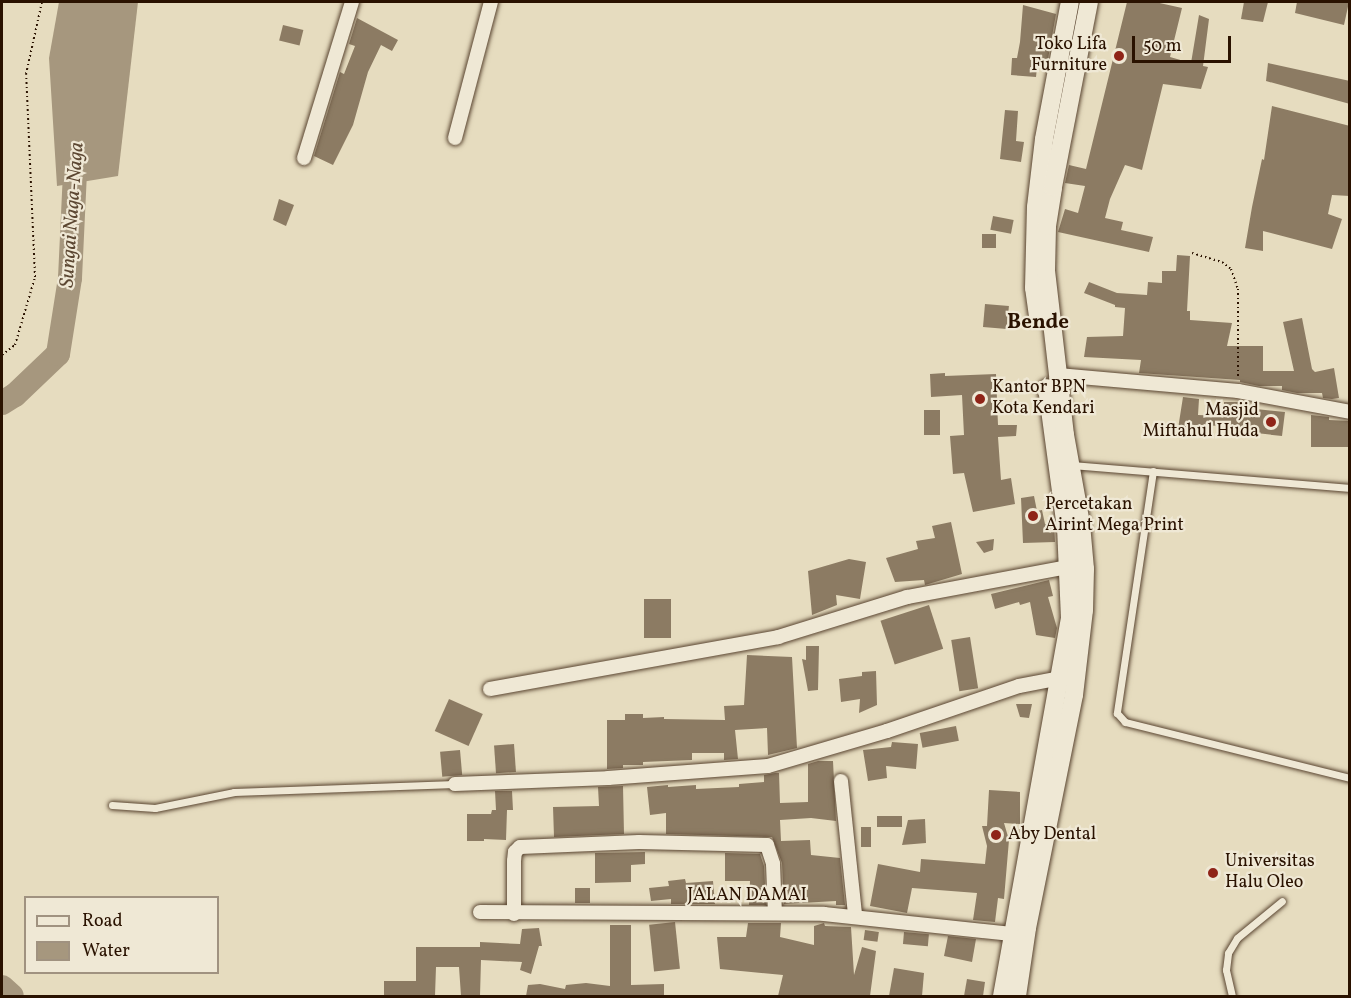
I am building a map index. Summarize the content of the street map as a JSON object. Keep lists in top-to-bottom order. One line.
{"streets":{"street":["JALAN DAMAI"]},"districts":["Bende"],"water":["Sungai Naga-Naga"],"places":["Toko Lifa Furniture","Kantor BPN Kota Kendari","Masjid Miftahul Huda","Percetakan Airint Mega Print","Aby Dental","Universitas Halu Oleo"],"legend":["Road","Water"],"scale_bar":"50 m"}
